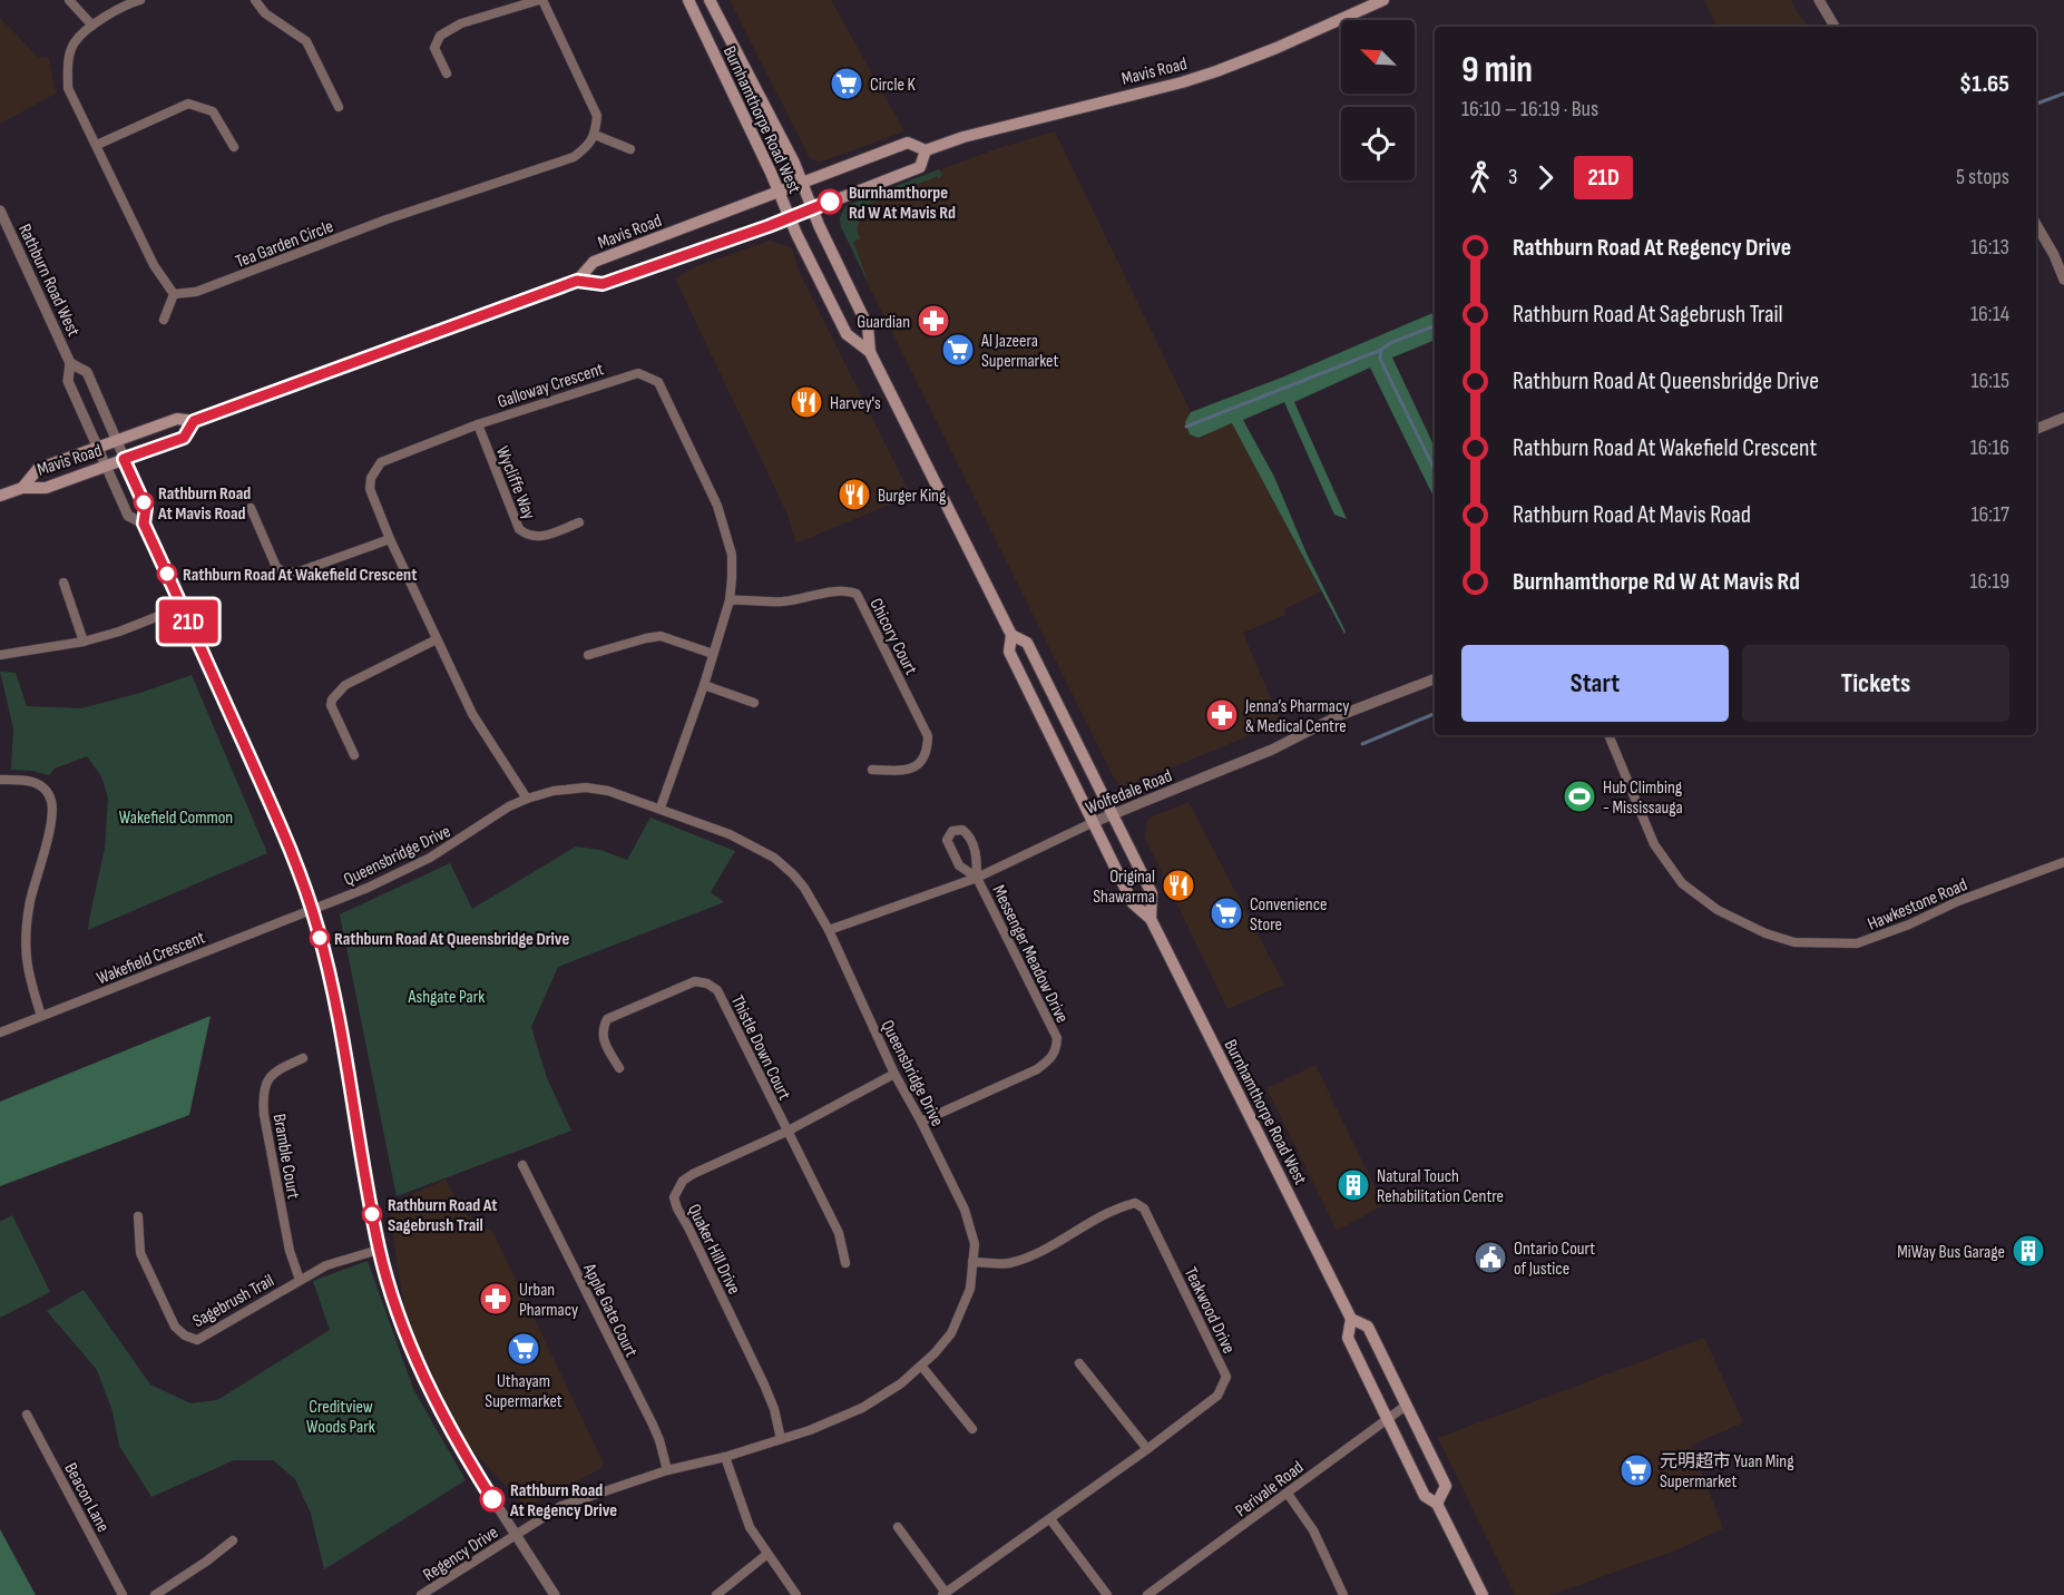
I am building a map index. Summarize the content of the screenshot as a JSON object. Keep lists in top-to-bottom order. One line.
{"streets":{"main road":["Mavis Road","Burnhamthorpe Road West"],"street":["Tea Garden Circle","Rathburn Road West","Galloway Crescent","Wycliffe Way","Chicory Court","Wolfedale Road","Queensbridge Drive","Hawkestone Road","Messenger Meadow Drive","Wakefield Crescent","Thistle Down Court","Bramble Court","Quaker Hill Drive","Sagebrush Trail","Apple Gate Court","Teakwood Drive","Perivale Road","Beacon Lane","Regency Drive"]},"crossings":[["Mavis Road","Burnhamthorpe Road West"],["Mavis Road","Rathburn Road West"],["Burnhamthorpe Road West","Wolfedale Road"],["Burnhamthorpe Road West","Perivale Road"],["Rathburn Road West","Queensbridge Drive"],["Rathburn Road West","Wakefield Crescent"],["Rathburn Road West","Sagebrush Trail"],["Rathburn Road West","Regency Drive"],["Galloway Crescent","Wycliffe Way"],["Galloway Crescent","Chicory Court"],["Galloway Crescent","Queensbridge Drive"],["Wolfedale Road","Queensbridge Drive"],["Wolfedale Road","Messenger Meadow Drive"],["Queensbridge Drive","Messenger Meadow Drive"],["Queensbridge Drive","Wakefield Crescent"],["Queensbridge Drive","Quaker Hill Drive"],["Queensbridge Drive","Apple Gate Court"],["Queensbridge Drive","Teakwood Drive"],["Queensbridge Drive","Regency Drive"],["Thistle Down Court","Quaker Hill Drive"],["Bramble Court","Sagebrush Trail"]],"parks":["Wakefield Common","Ashgate Park","Creditview Woods Park"],"places":{"supermarket":["Circle K","Al Jazeera Supermarket","Convenience Store","Uthayam Supermarket","元明超市 Yuan Ming Supermarket"],"other":["Burnhamthorpe Rd W At Mavis Rd","Rathburn Road At Mavis Road","Rathburn Road At Wakefield Crescent","Rathburn Road At Queensbridge Drive","Rathburn Road At Sagebrush Trail","Rathburn Road At Regency Drive"],"pharmacy":["Guardian","Jenna’s Pharmacy & Medical Centre","Urban Pharmacy"],"restaurant":["Harvey's","Burger King","Original Shawarma"],"sports":["Hub Climbing - Mississauga"],"building":["Natural Touch Rehabilitation Centre","MiWay Bus Garage"],"public building":["Ontario Court of Justice"]},"lines":["bus line 21D"],"north":"top left","page":{"on_map":"21D","heading":["9 min","16:10 – 16:19 · Bus","$1.65"],"legs":["3","21D","5 stops"],"list":[{"name":"Rathburn Road At Regency Drive","value":"16:13"},{"name":"Rathburn Road At Sagebrush Trail","value":"16:14"},{"name":"Rathburn Road At Queensbridge Drive","value":"16:15"},{"name":"Rathburn Road At Wakefield Crescent","value":"16:16"},{"name":"Rathburn Road At Mavis Road","value":"16:17"},{"name":"Burnhamthorpe Rd W At Mavis Rd","value":"16:19"}],"buttons":["Start","Tickets"]}}
